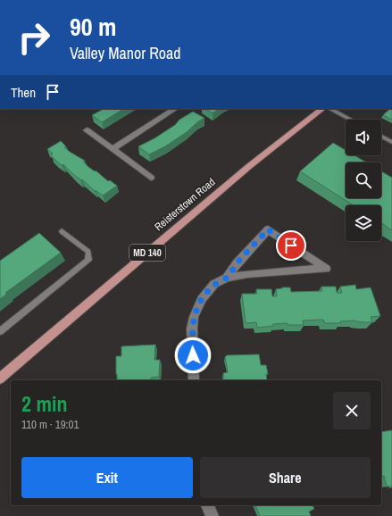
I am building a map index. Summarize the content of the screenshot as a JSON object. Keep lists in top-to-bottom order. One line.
{"streets":{"main road":["Reisterstown Road","MD 140"]},"page":{"turn":["90 m","Valley Manor Road"],"then":"Then","heading":["2 min","110 m · 19:01"],"buttons":["Exit","Share"]}}
